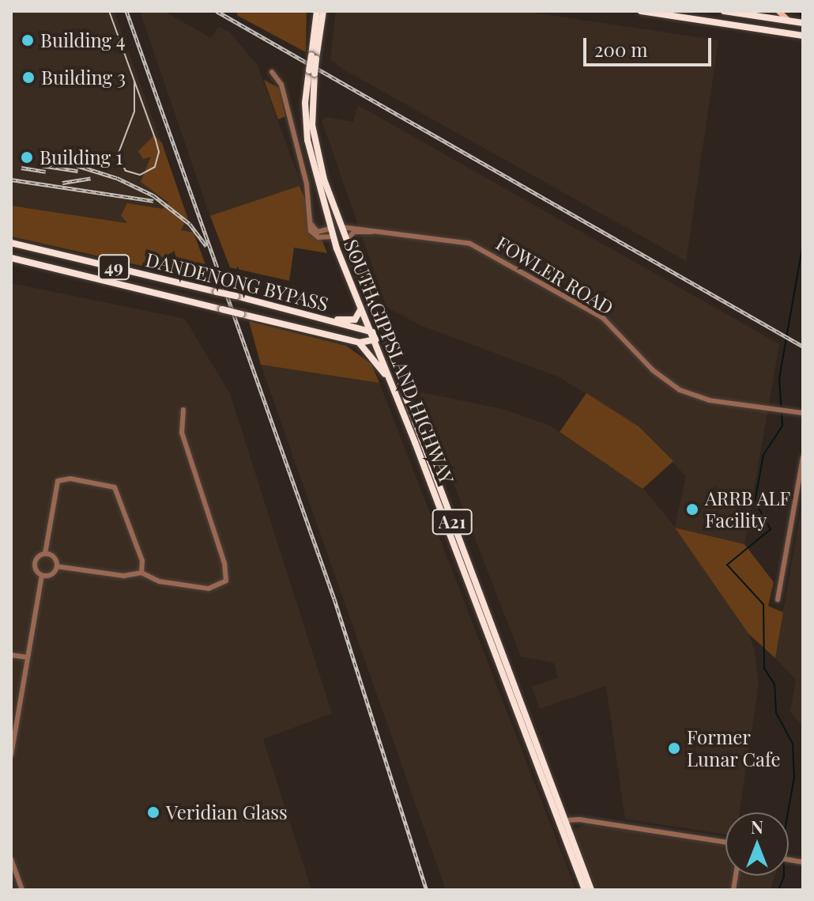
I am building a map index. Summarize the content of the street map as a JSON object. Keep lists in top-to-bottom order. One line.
{"streets":{"highway":["49","DANDENONG BYPASS","SOUTH GIPPSLAND HIGHWAY","A21"],"street":["FOWLER ROAD"]},"crossings":[["49","DANDENONG BYPASS"],["49","SOUTH GIPPSLAND HIGHWAY"],["FOWLER ROAD","SOUTH GIPPSLAND HIGHWAY"],["DANDENONG BYPASS","SOUTH GIPPSLAND HIGHWAY"]],"places":["Building 4","Building 3","Building 1","ARRB ALF Facility","Former Lunar Cafe","Veridian Glass"],"scale_bar":"200 m","north":"top"}
